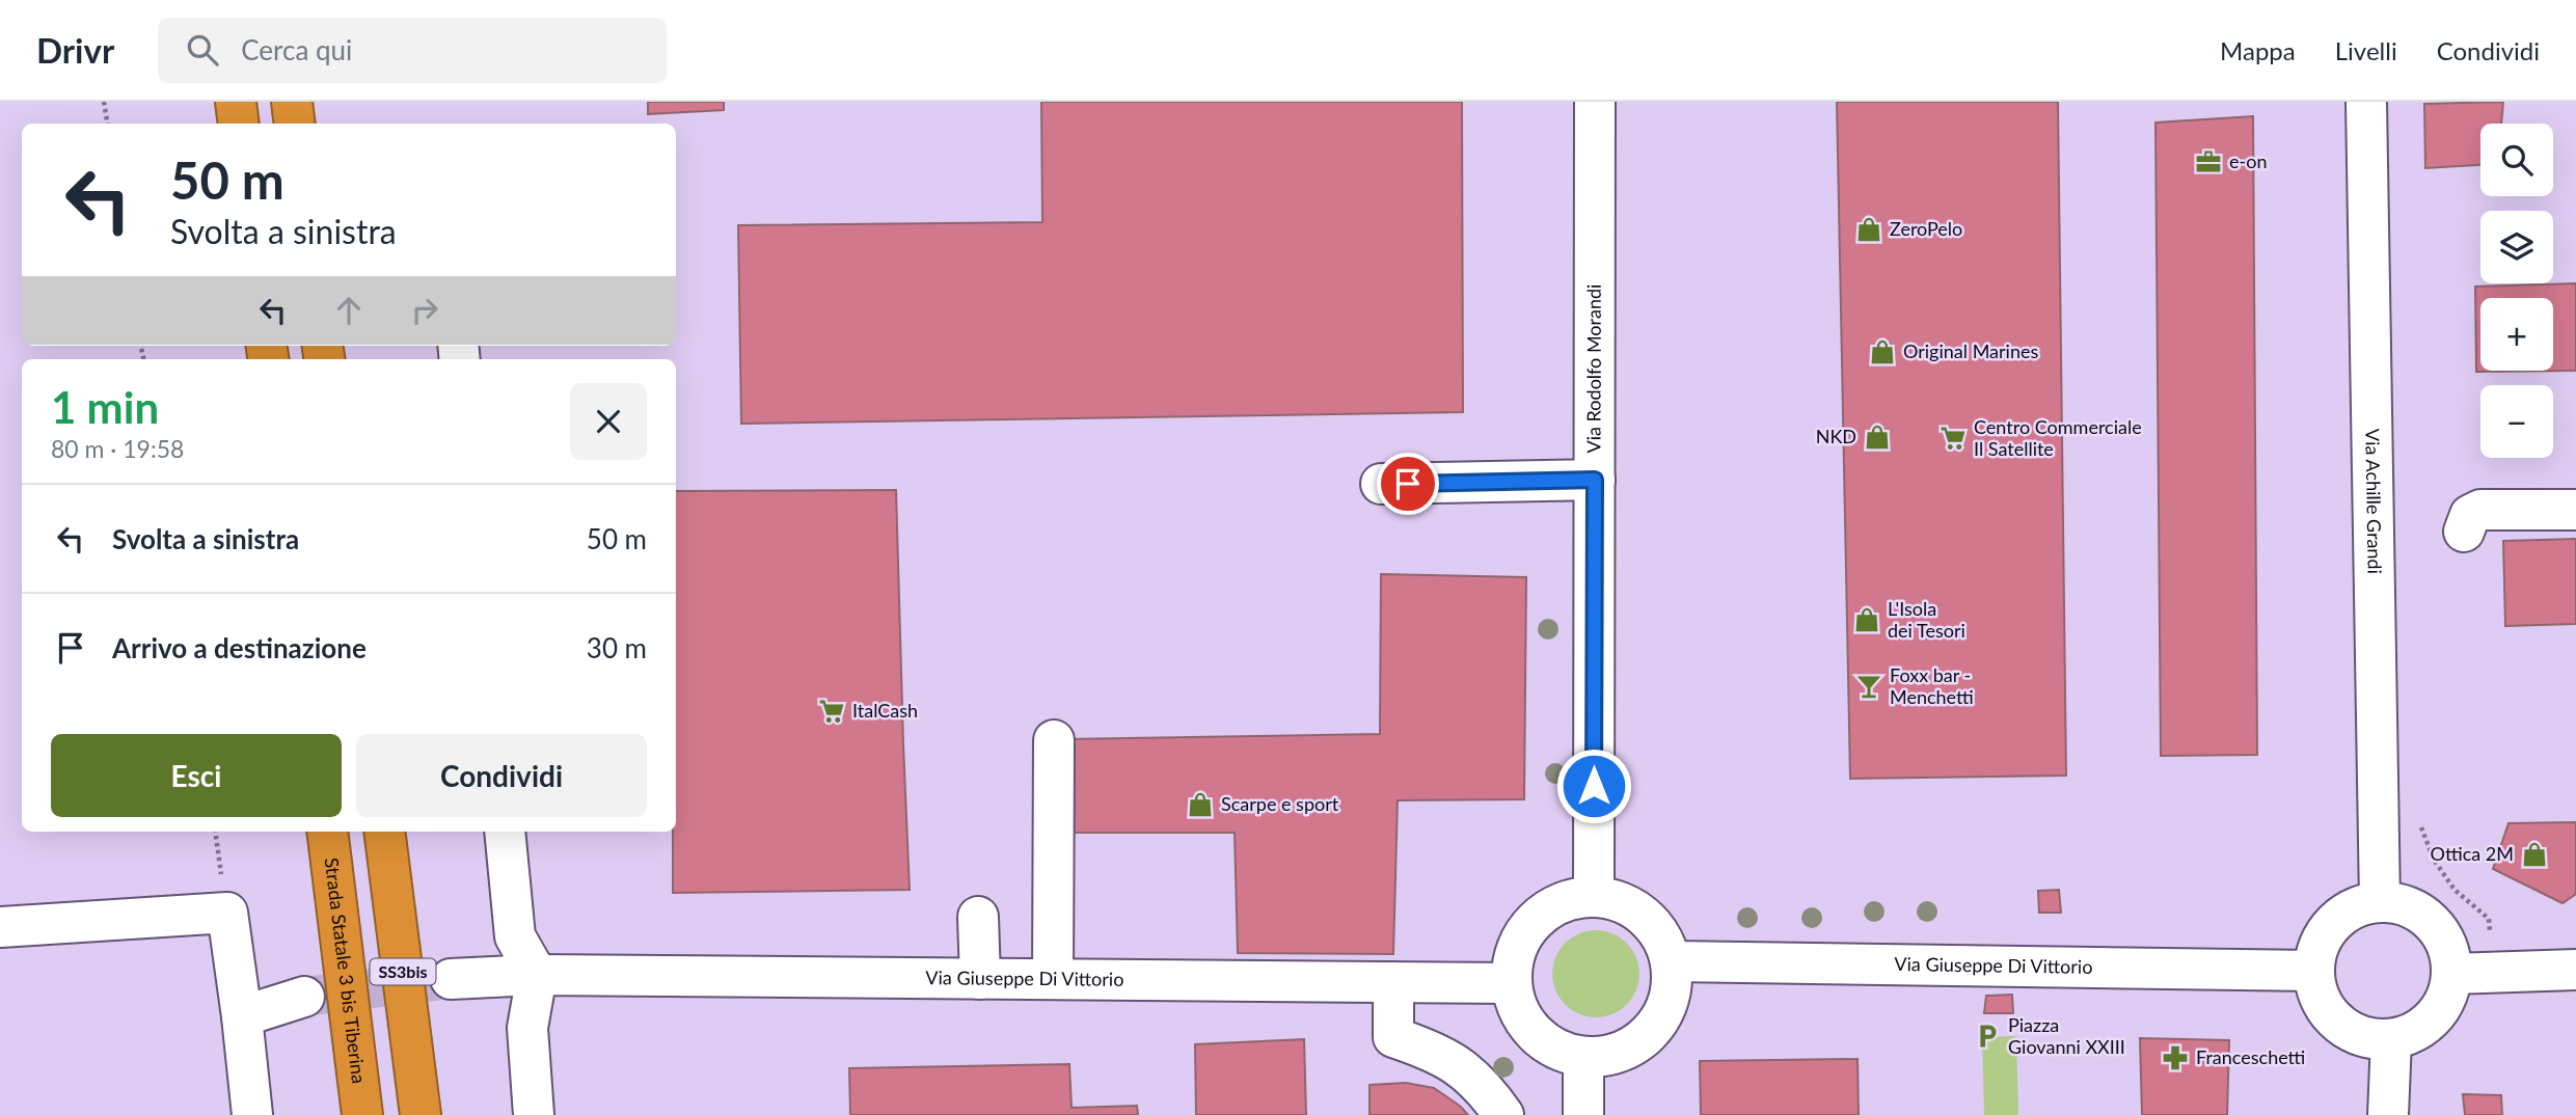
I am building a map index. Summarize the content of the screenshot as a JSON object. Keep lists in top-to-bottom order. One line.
{"streets":{"highway":["Strada Statale 3 bis Tiberina","SS3bis"],"street":["Via Rodolfo Morandi","Via Achille Grandi","Via Giuseppe Di Vittorio"]},"crossings":[["Via Rodolfo Morandi","Via Giuseppe Di Vittorio"],["Via Achille Grandi","Via Giuseppe Di Vittorio"]],"places":{"office":["e-on"],"shop":["ZeroPelo","Original Marines","NKD","L'Isola dei Tesori","Scarpe e sport","Ottica 2M"],"supermarket":["Centro Commerciale Il Satellite","ItalCash"],"bar":["Foxx bar - Menchetti"],"parking":["Piazza Giovanni XXIII"],"pharmacy":["Franceschetti"]},"page":{"header":"Drivr","search":"Cerca qui","nav":["Mappa","Livelli","Condividi"],"map_buttons":["+","−"],"turn":["50 m","Svolta a sinistra"],"heading":["1 min","80 m · 19:58"],"list":[{"name":"Svolta a sinistra","value":"50 m"},{"name":"Arrivo a destinazione","value":"30 m"}],"buttons":["Esci","Condividi"]}}
